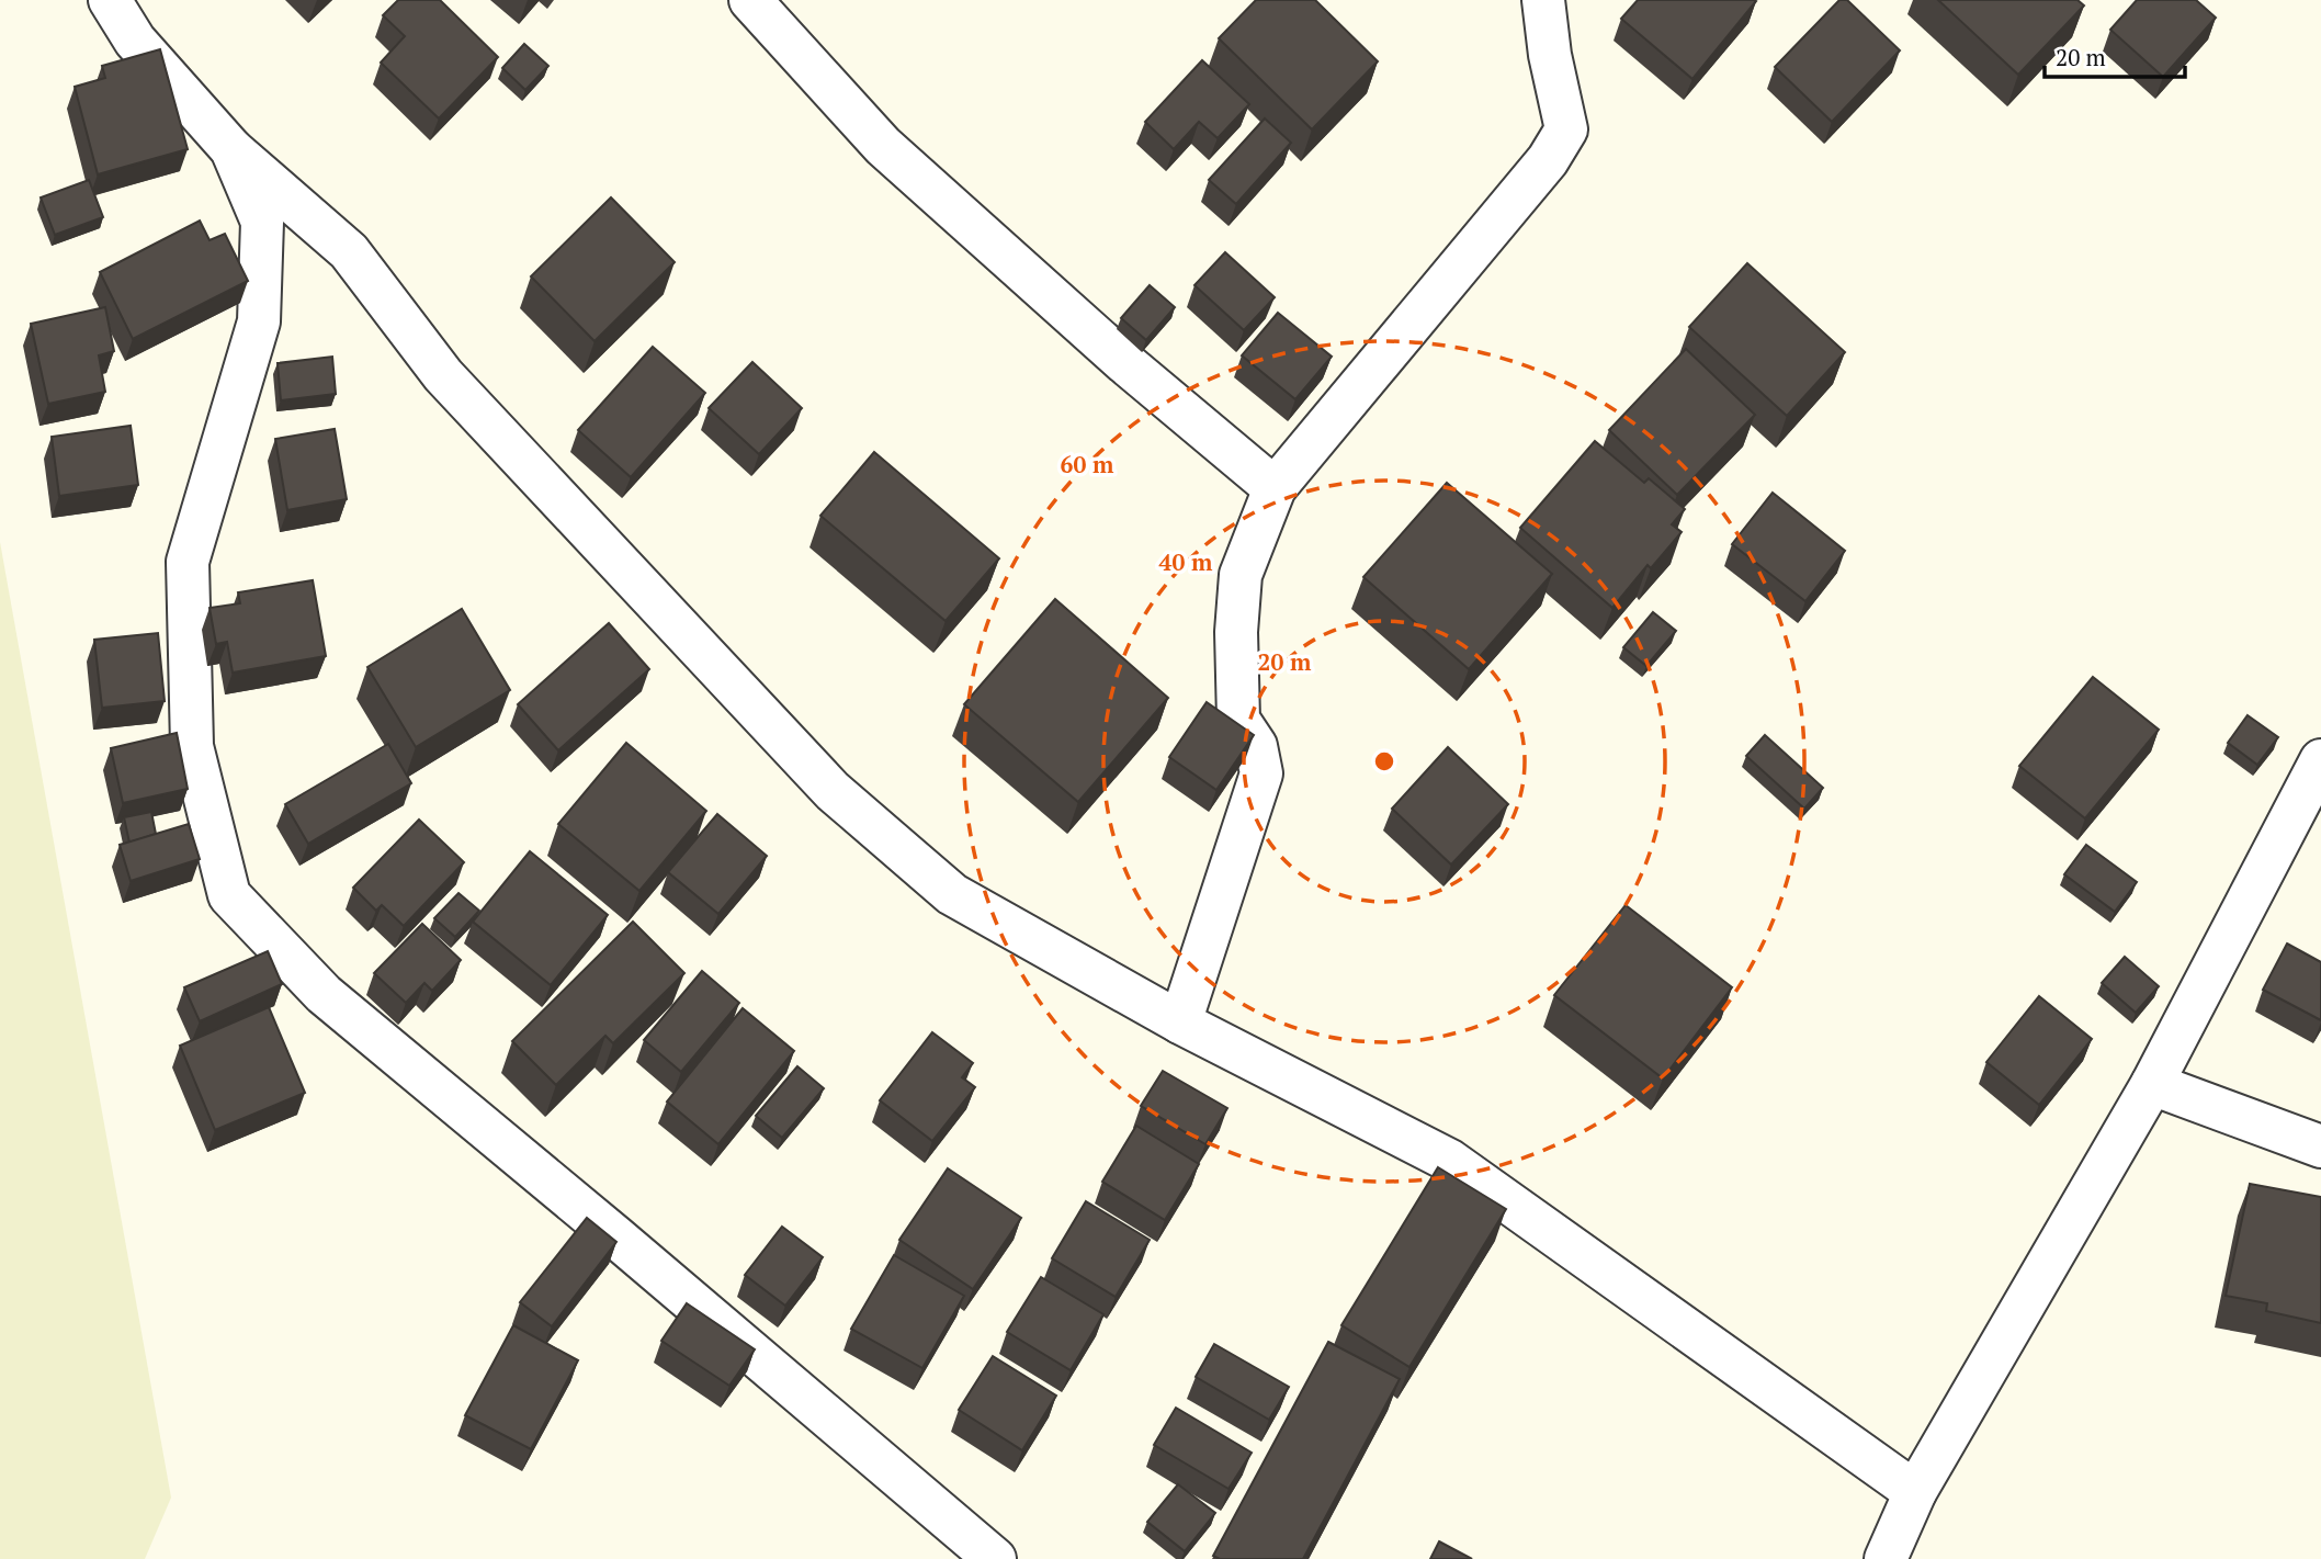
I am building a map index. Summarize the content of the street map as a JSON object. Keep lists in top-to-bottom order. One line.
{"scale_bar":"20 m","rings":["60 m","40 m","20 m"]}
